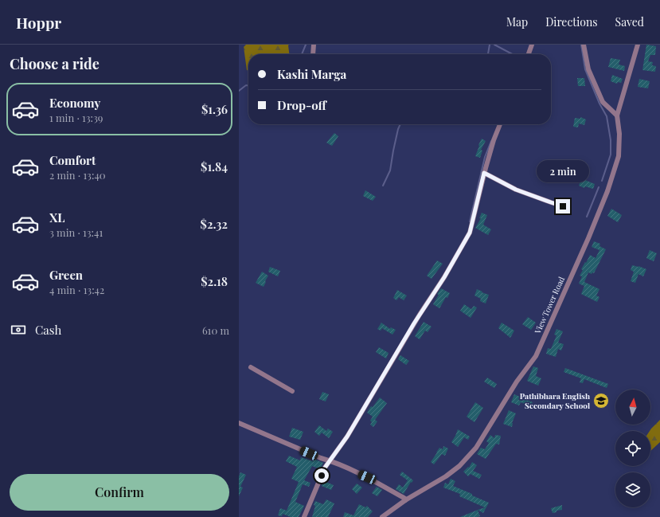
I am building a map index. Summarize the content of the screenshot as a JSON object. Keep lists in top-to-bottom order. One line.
{"streets":{"street":["View Tower Road"]},"places":{"school or university":["Pathibhara English Secondary School"]},"north":"top","page":{"header":"Hoppr","nav":["Map","Directions","Saved"],"heading":"Choose a ride","banner":["Kashi Marga","Drop-off"],"list":[{"name":"Economy","note":"1 min · 13:39","value":"$1.36"},{"name":"Comfort","note":"2 min · 13:40","value":"$1.84"},{"name":"XL","note":"3 min · 13:41","value":"$2.32"},{"name":"Green","note":"4 min · 13:42","value":"$2.18"}],"bubble":"2 min","pay":["Cash","610 m"],"buttons":"Confirm"}}
